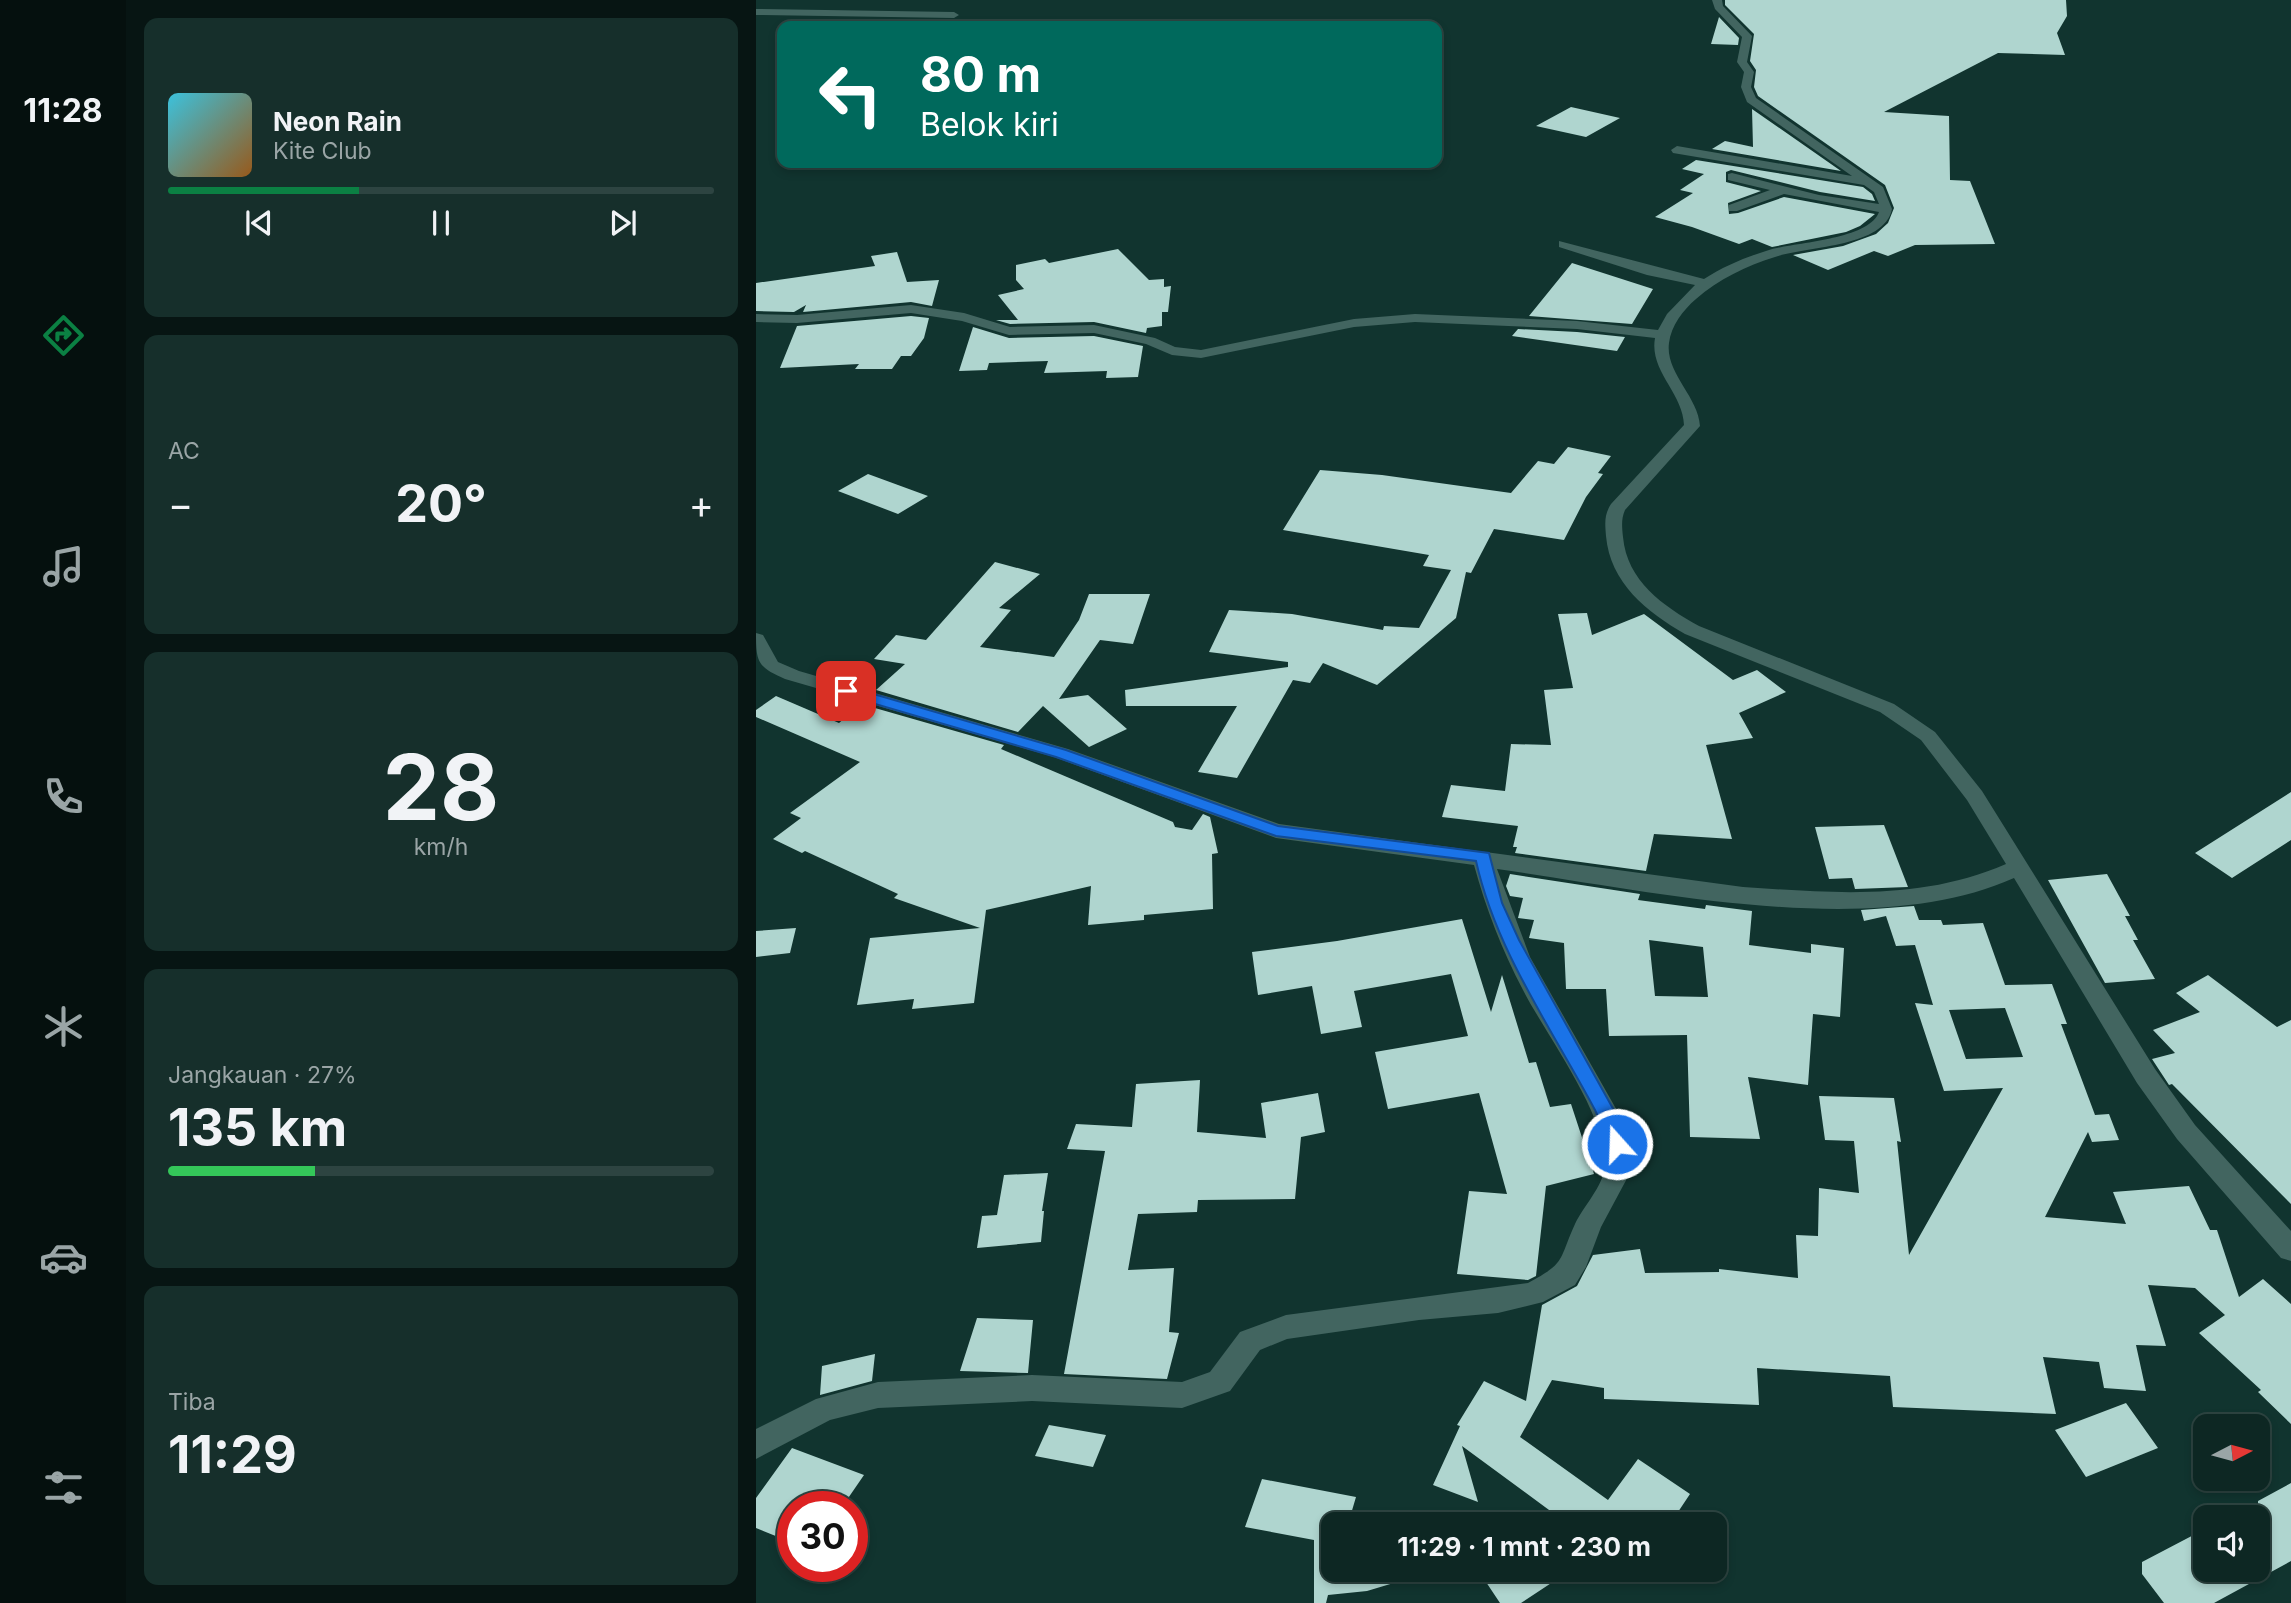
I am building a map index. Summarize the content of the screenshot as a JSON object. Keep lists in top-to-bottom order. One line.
{"north":"right","page":{"tabs":"11:28","turn":["80 m","Belok kiri"],"song":["Neon Rain","Kite Club"],"tile":["AC",["28","km/h"],["Jangkauan · 27%","135 km"],["Tiba","11:29"]],"heat":["−","20°","+"],"limit":"30","trip":"11:29 · 1 mnt · 230 m"}}
